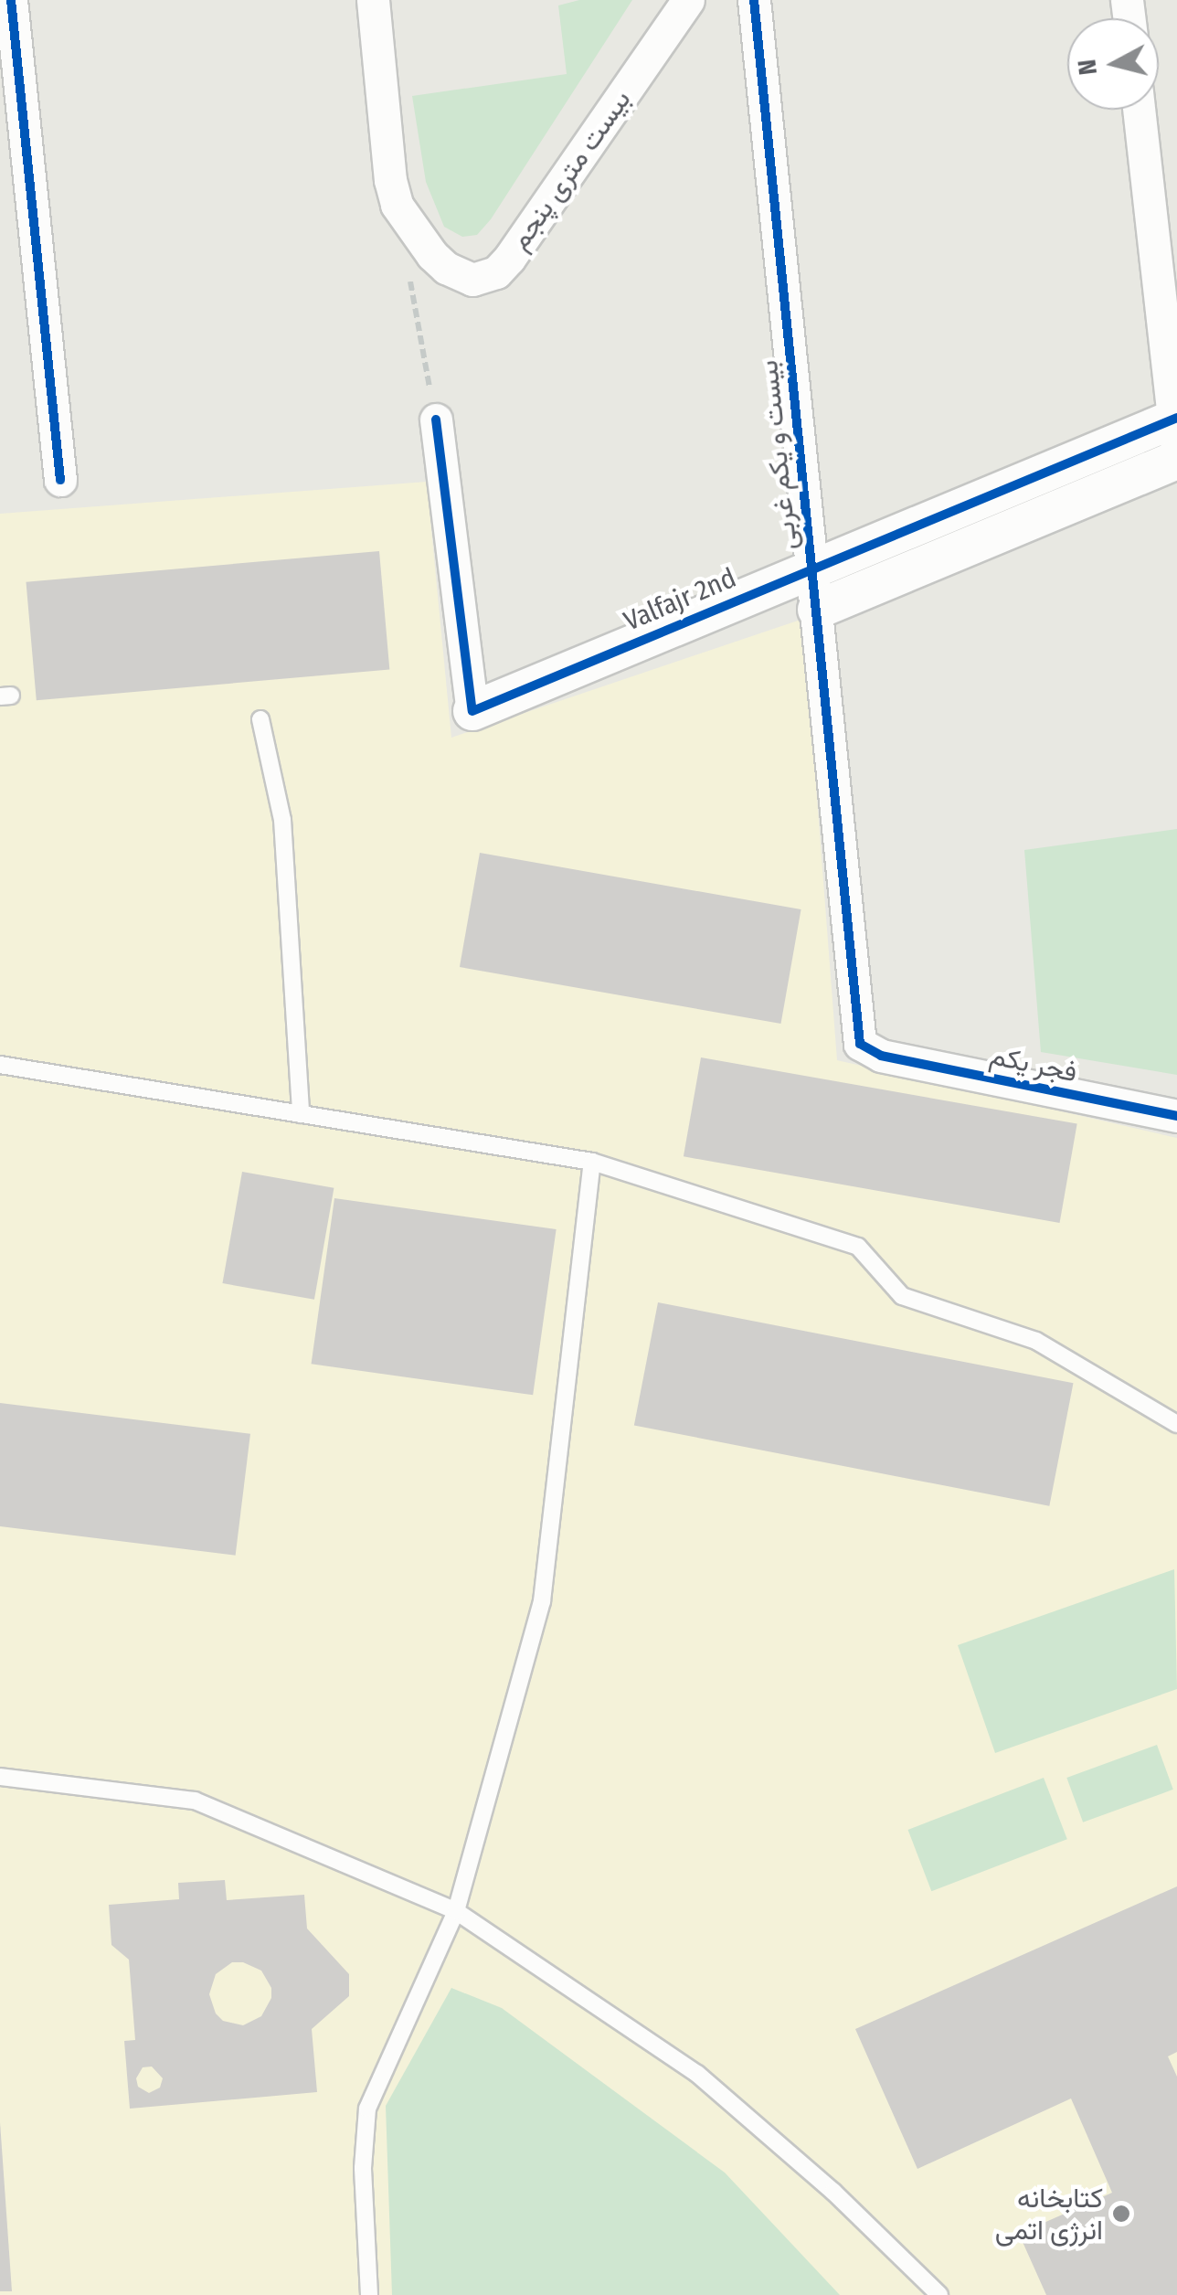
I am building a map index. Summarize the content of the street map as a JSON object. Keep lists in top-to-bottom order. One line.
{"streets":{"street":["بیست متری پنجم","بیست و یکم غربی","Valfajr 2nd","فجر یکم"]},"crossings":[["بیست و یکم غربی","Valfajr 2nd"],["بیست و یکم غربی","فجر یکم"]],"places":["کتابخانه انرژی اتمی"],"north":"left"}
